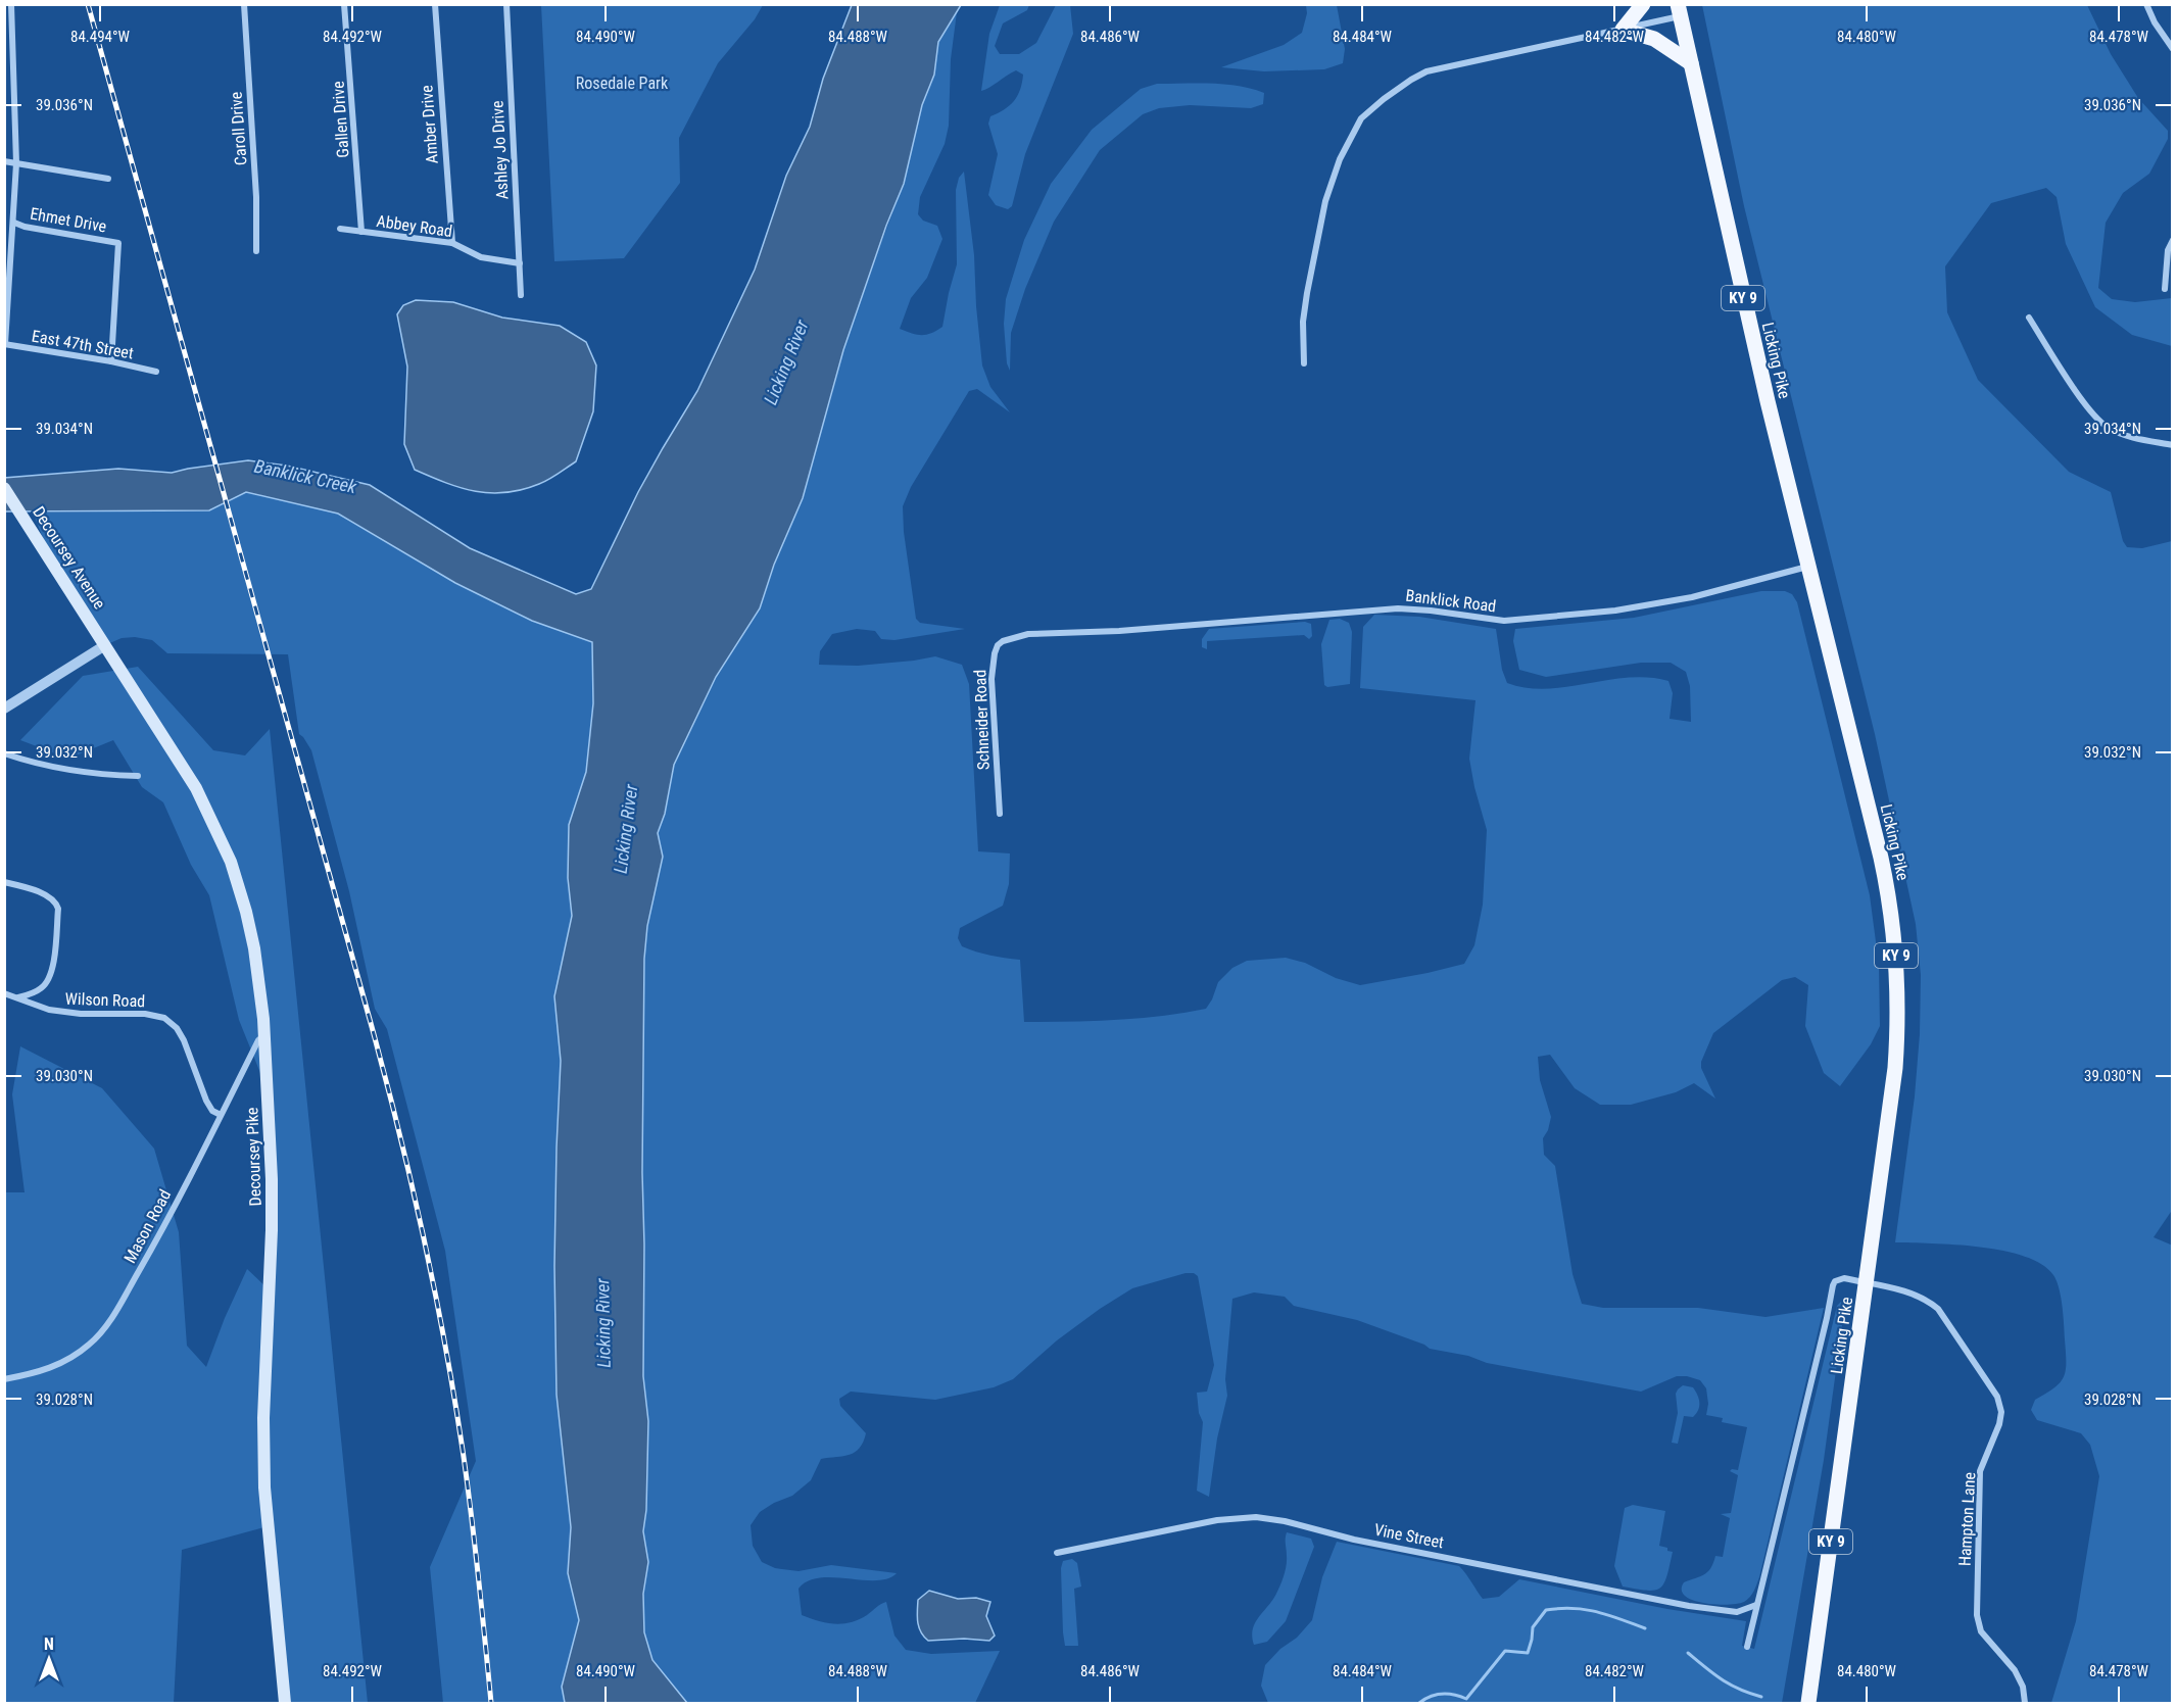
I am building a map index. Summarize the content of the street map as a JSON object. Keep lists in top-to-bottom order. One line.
{"streets":{"main road":["KY 9","Licking Pike","Decoursey Avenue","Decoursey Pike"],"street":["Gallen Drive","Amber Drive","Caroll Drive","Ashley Jo Drive","Ehmet Drive","Abbey Road","East 47th Street","Banklick Road","Schneider Road","Wilson Road","Mason Road","Hampton Lane","Vine Street"]},"crossings":[["Gallen Drive","Abbey Road"],["Amber Drive","Abbey Road"],["Ashley Jo Drive","Abbey Road"],["Ehmet Drive","East 47th Street"],["Licking Pike","Banklick Road"],["Licking Pike","Hampton Lane"],["Decoursey Avenue","Decoursey Pike"],["Banklick Road","Schneider Road"],["Wilson Road","Mason Road"],["Decoursey Pike","Mason Road"],["Hampton Lane","Vine Street"]],"water":["Licking River","Banklick Creek"],"parks":["Rosedale Park"],"north":"top","coordinates":["84.494°W","84.492°W","84.490°W","84.488°W","84.486°W","84.484°W","84.482°W","84.480°W","84.478°W","39.036°N","39.034°N","39.032°N","39.030°N","39.028°N"]}
